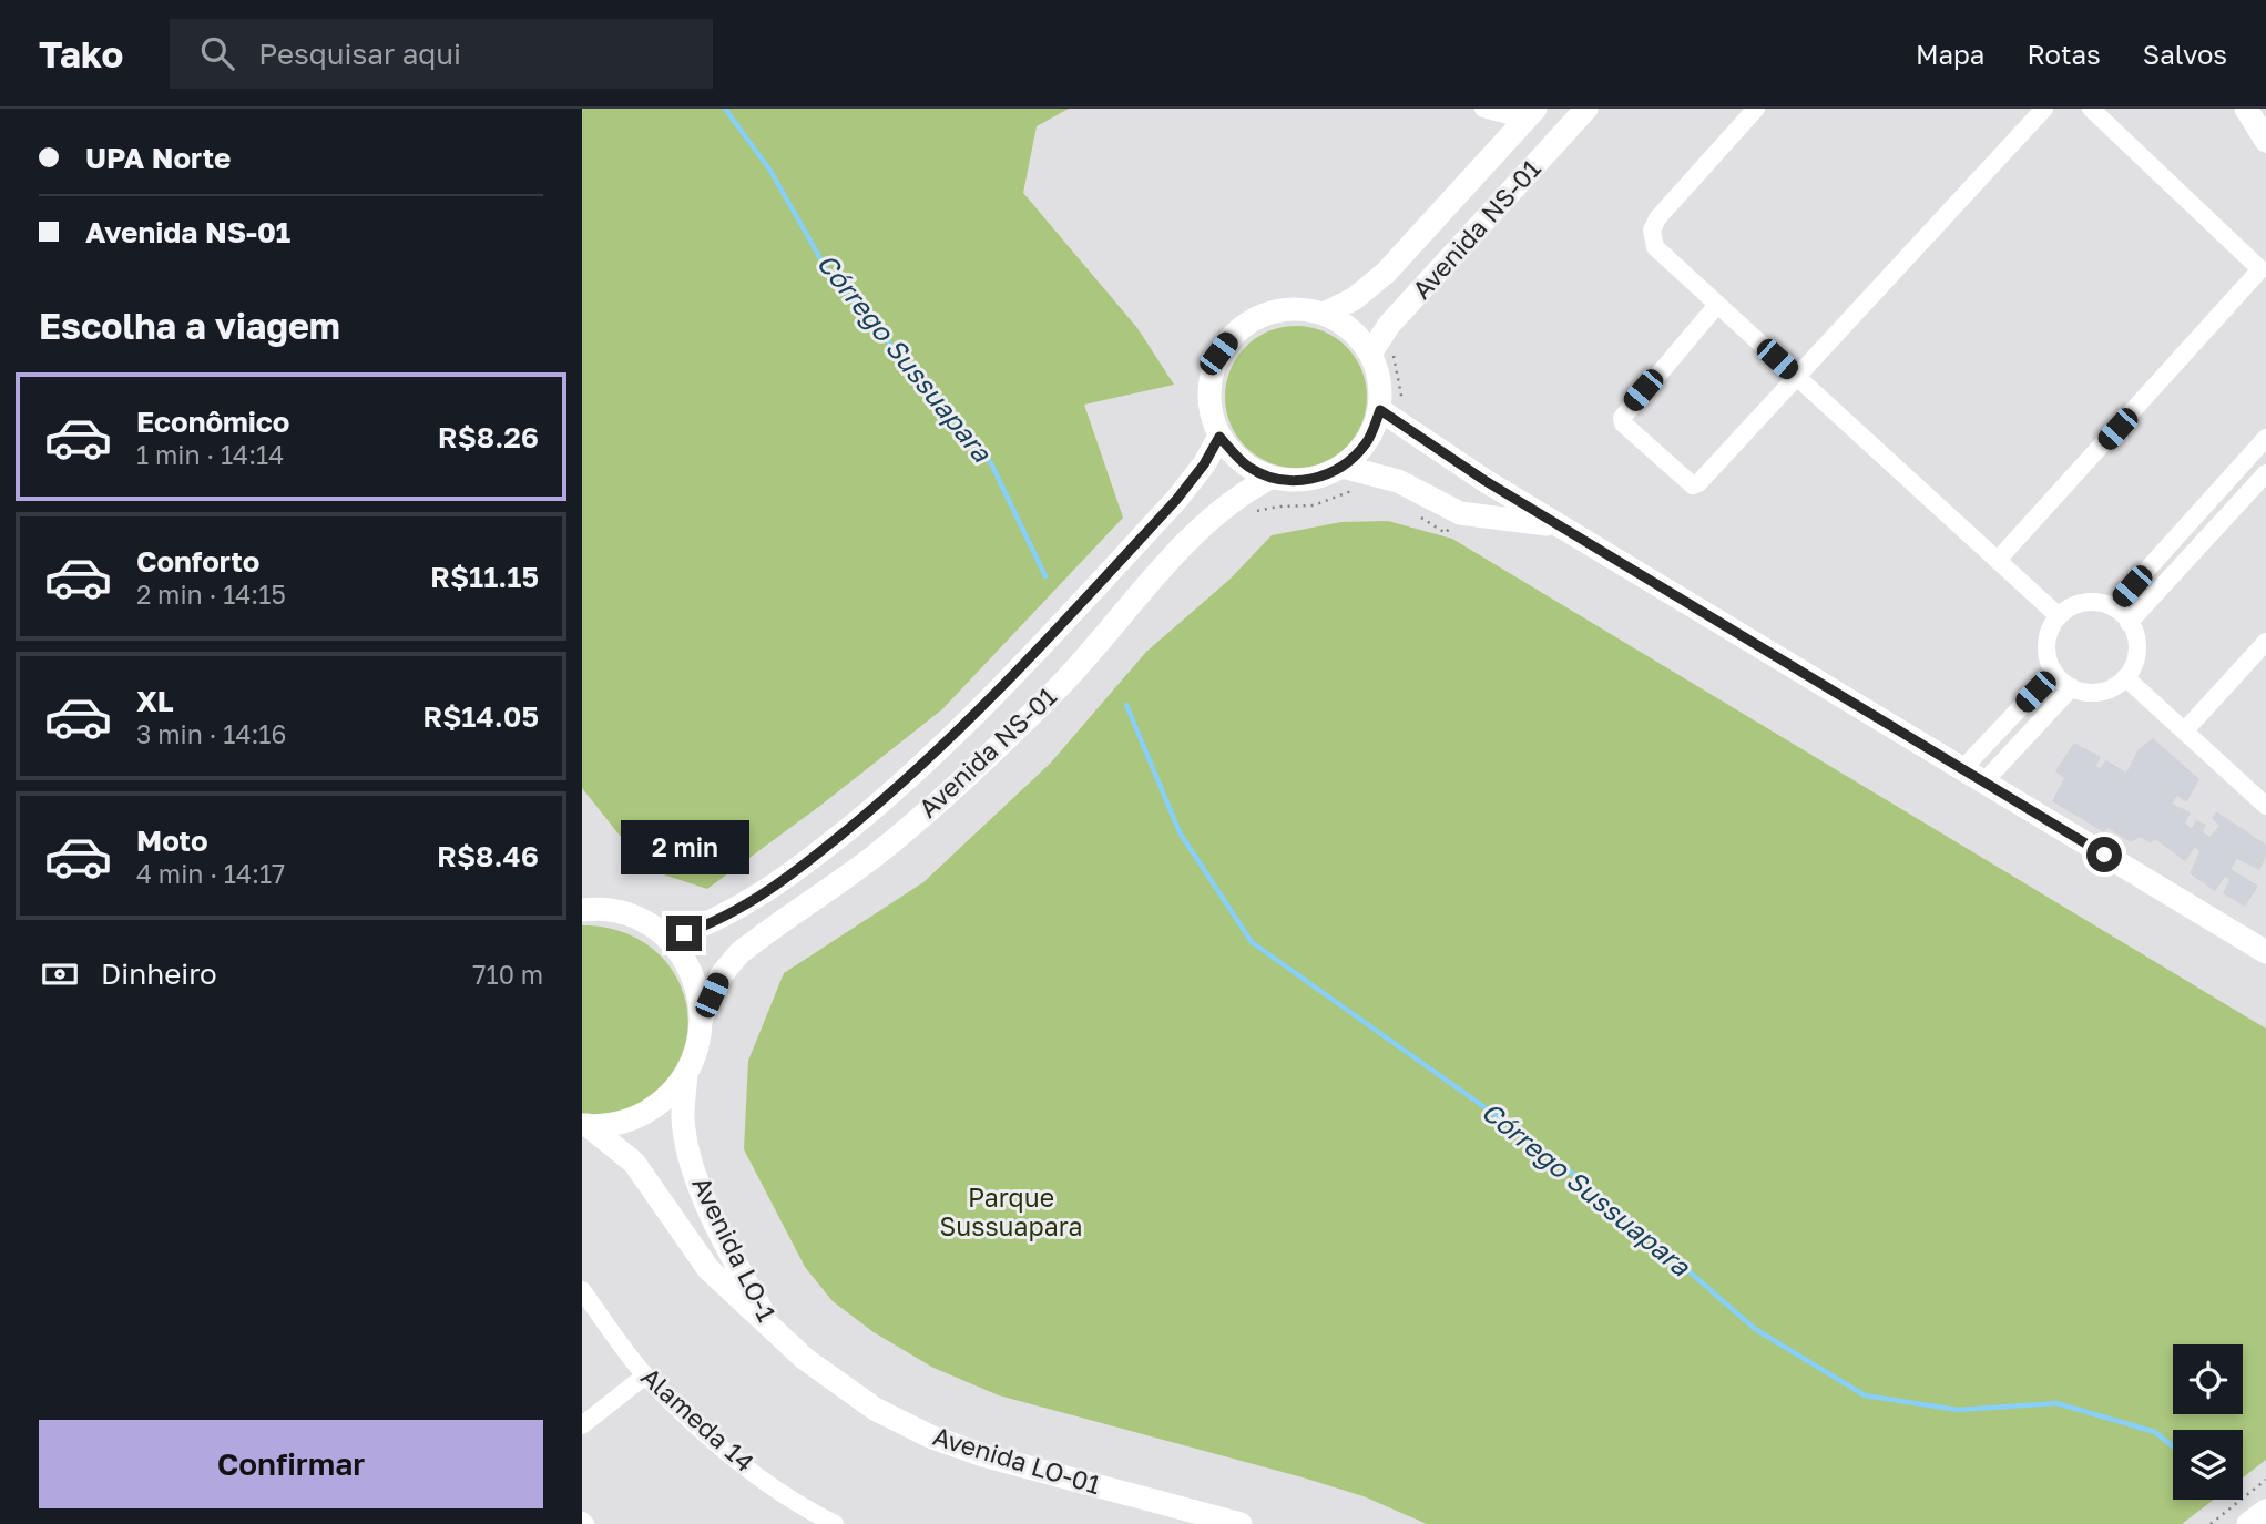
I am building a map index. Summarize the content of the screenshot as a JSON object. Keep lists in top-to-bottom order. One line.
{"streets":{"street":["Avenida NS-01","Avenida LO-1","Alameda 14","Avenida LO-01"]},"crossings":[["Avenida LO-1","Avenida LO-01"]],"water":["Córrego Sussuapara"],"parks":["Parque Sussuapara"],"page":{"header":"Tako","search":"Pesquisar aqui","nav":["Mapa","Rotas","Salvos"],"banner":["UPA Norte","Avenida NS-01"],"heading":"Escolha a viagem","list":[{"name":"Econômico","note":"1 min · 14:14","value":"R$8.26"},{"name":"Conforto","note":"2 min · 14:15","value":"R$11.15"},{"name":"XL","note":"3 min · 14:16","value":"R$14.05"},{"name":"Moto","note":"4 min · 14:17","value":"R$8.46"}],"bubble":"2 min","pay":["Dinheiro","710 m"],"buttons":"Confirmar"}}
